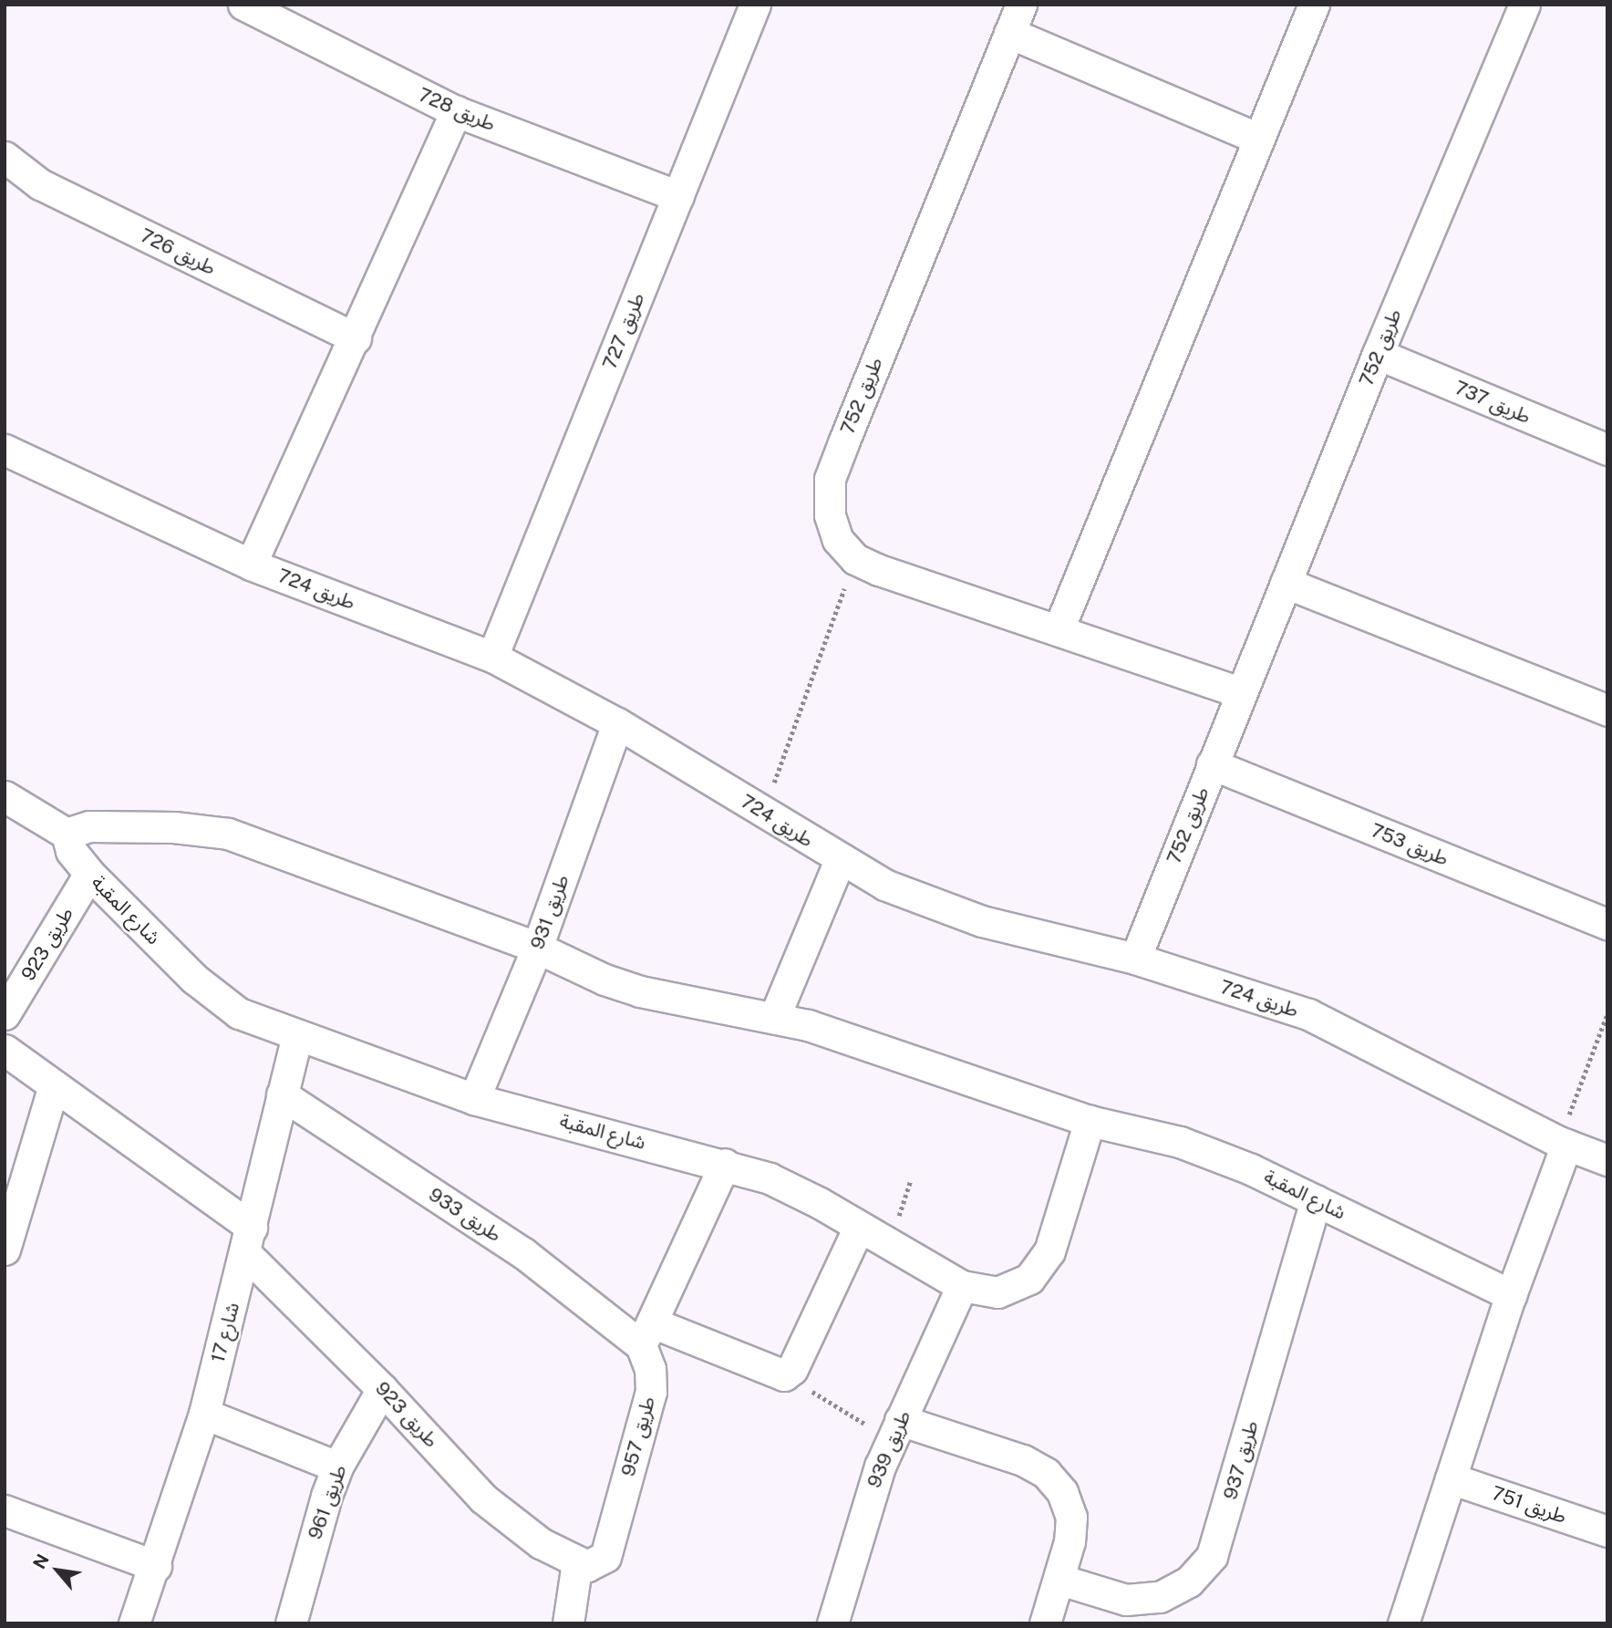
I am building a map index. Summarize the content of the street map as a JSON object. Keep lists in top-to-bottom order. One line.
{"streets":{"street":["طريق 728","طريق 726","طريق 727","طريق 752","طريق 737","طريق 724","طريق 753","شارع المقبة","طريق 931","طريق 923","طريق 933","شارع 17","طريق 957","طريق 939","طريق 937","طريق 961","طريق 751"]},"crossings":[["طريق 728","طريق 727"],["طريق 727","طريق 724"],["طريق 752","طريق 737"],["طريق 752","طريق 724"],["طريق 752","طريق 753"],["طريق 724","طريق 931"],["شارع المقبة","طريق 931"],["شارع المقبة","طريق 923"],["شارع المقبة","شارع 17"],["شارع المقبة","طريق 939"],["شارع المقبة","طريق 937"],["طريق 923","شارع 17"],["طريق 923","طريق 957"],["طريق 923","طريق 961"],["طريق 933","شارع 17"],["طريق 933","طريق 957"]],"north":"top left"}
